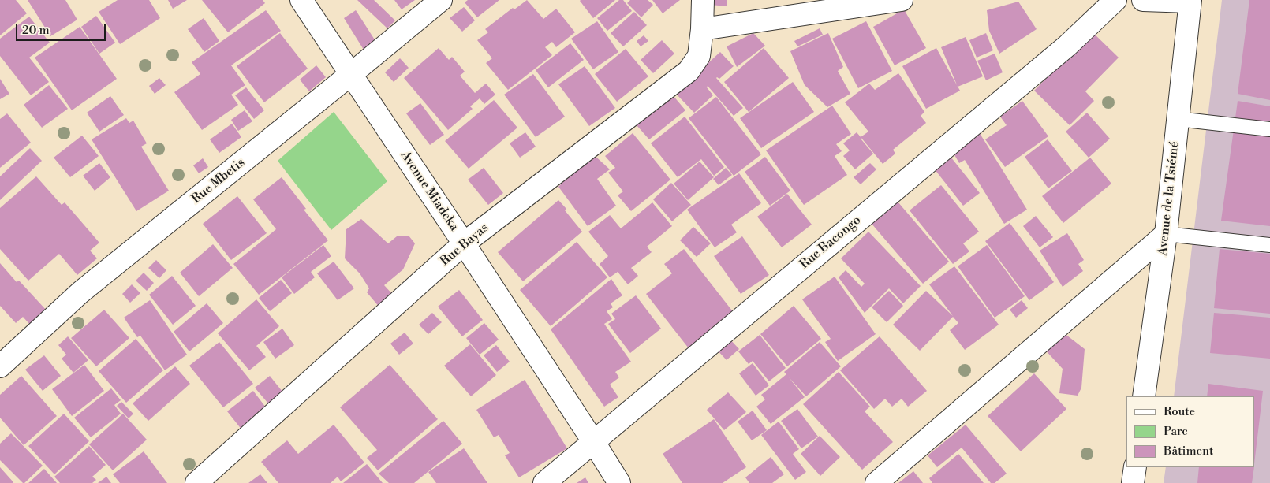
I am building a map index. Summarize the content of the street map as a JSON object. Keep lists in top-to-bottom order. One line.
{"streets":{"street":["Rue Mbetis","Avenue Miadeka","Avenue de la Tsiémé","Rue Bacongo","Rue Bayas"]},"crossings":[["Rue Mbetis","Avenue Miadeka"],["Avenue Miadeka","Rue Bacongo"],["Avenue Miadeka","Rue Bayas"]],"legend":["Route","Parc","Bâtiment"],"scale_bar":"20 m"}
